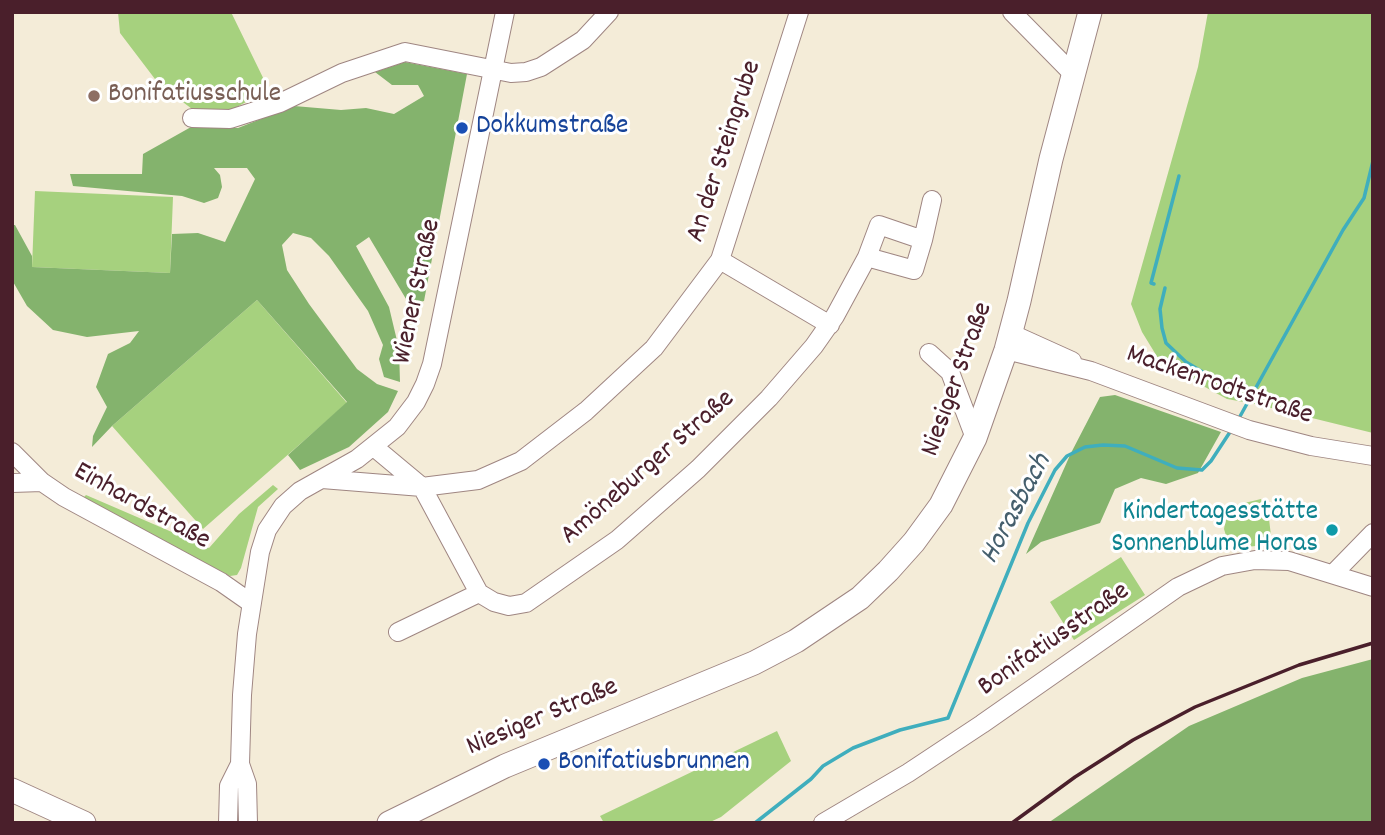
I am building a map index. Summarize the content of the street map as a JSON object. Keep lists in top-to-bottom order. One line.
{"streets":{"main road":["Niesiger Straße"],"street":["An der Steingrube","Wiener Straße","Mackenrodtstraße","Amöneburger Straße","Einhardstraße","Bonifatiusstraße"]},"crossings":[["An der Steingrube","Wiener Straße"],["Wiener Straße","Einhardstraße"],["Niesiger Straße","Mackenrodtstraße"]],"water":["Horasbach"],"places":["Bonifatiusschule","Dokkumstraße","Kindertagesstätte Sonnenblume Horas","Bonifatiusbrunnen"]}
